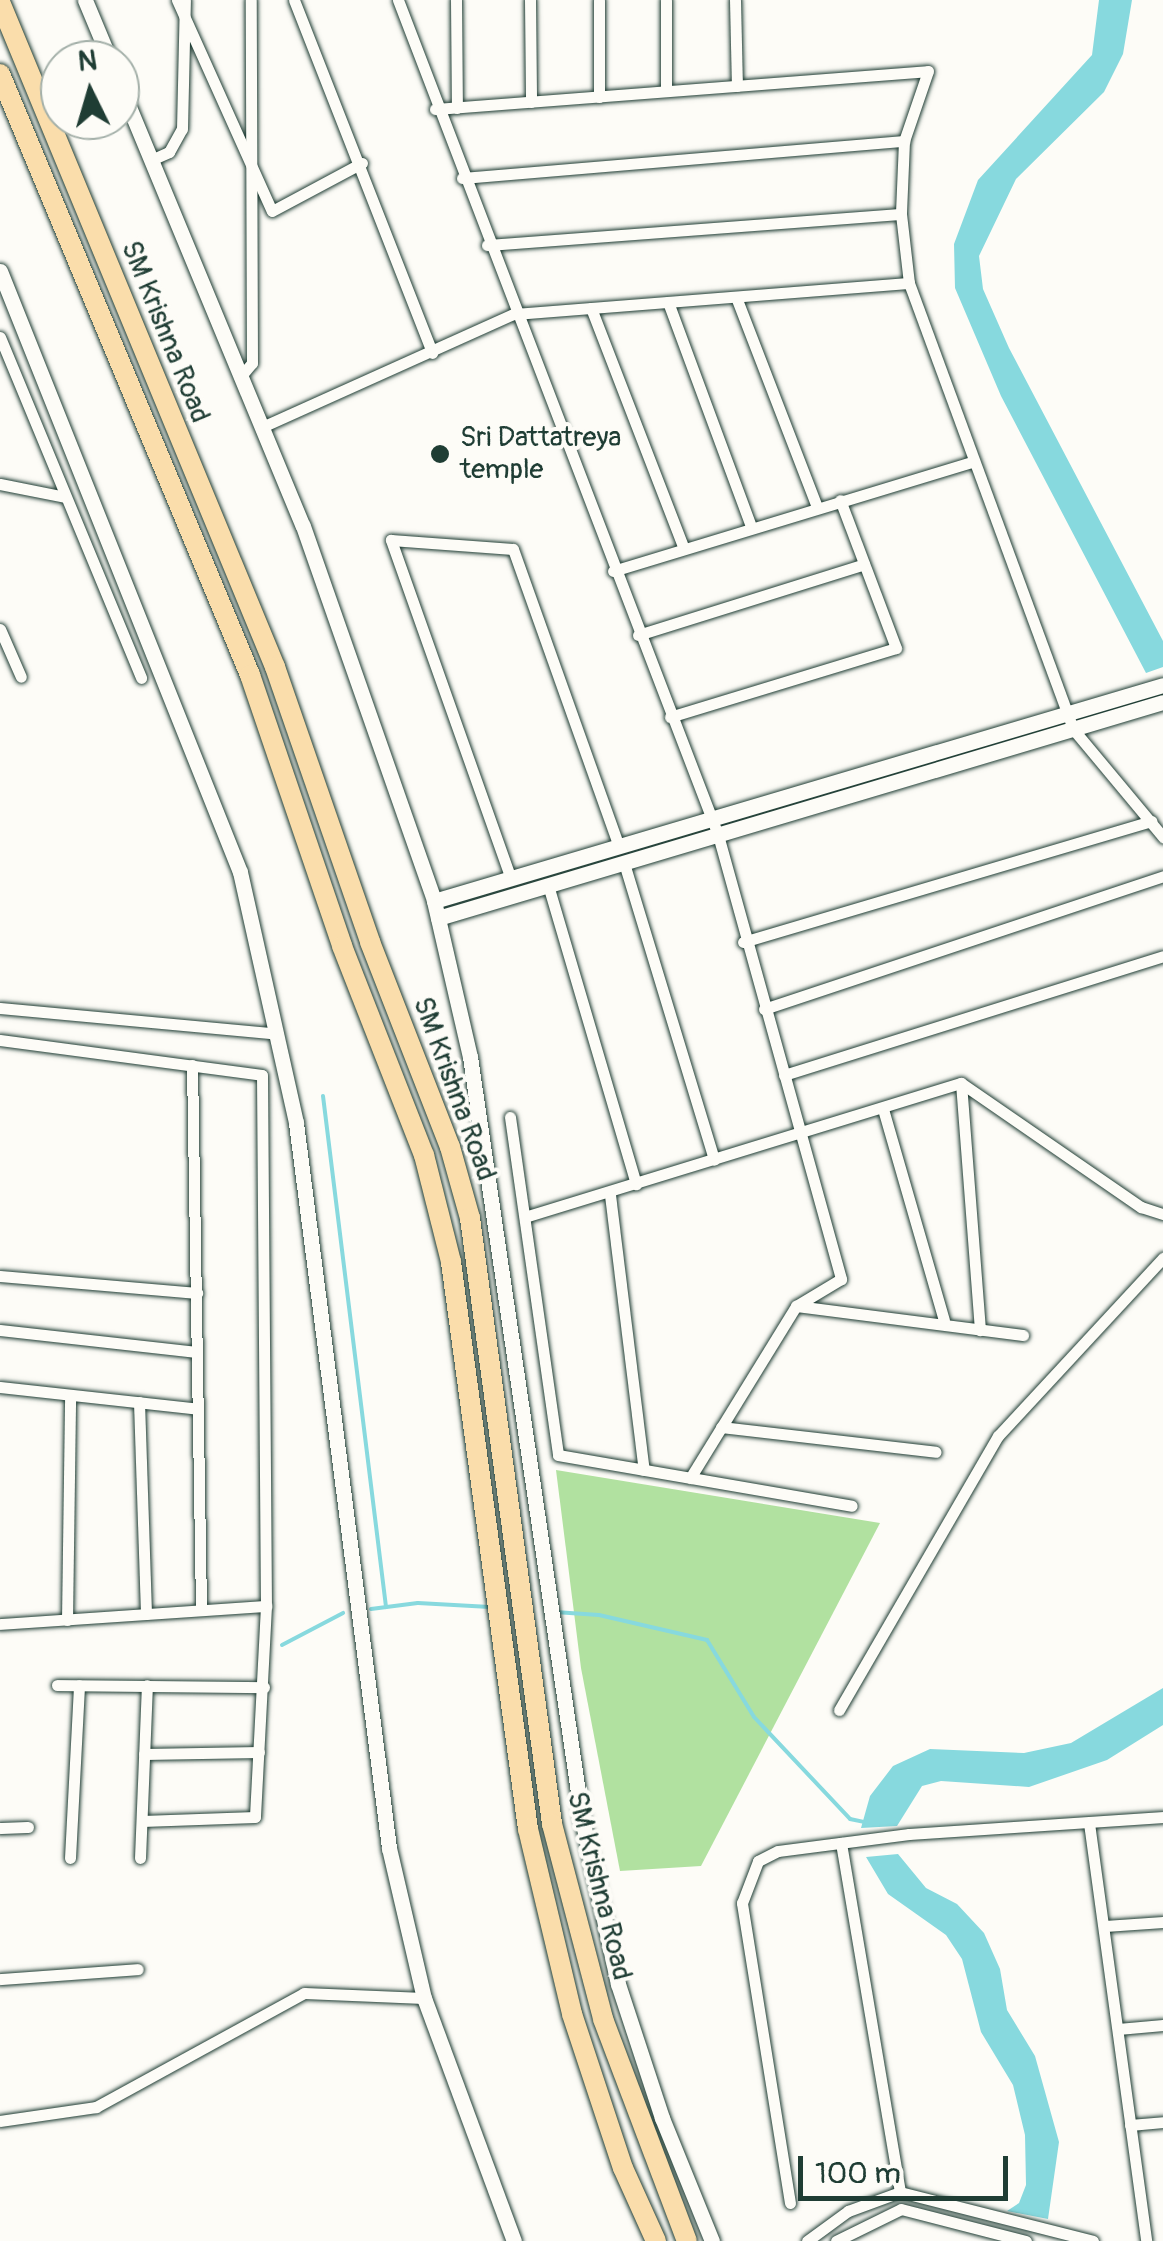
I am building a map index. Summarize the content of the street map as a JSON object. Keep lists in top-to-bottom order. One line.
{"streets":{"highway":["SM Krishna Road"]},"places":["Sri Dattatreya temple"],"scale_bar":"100 m","north":"top"}
